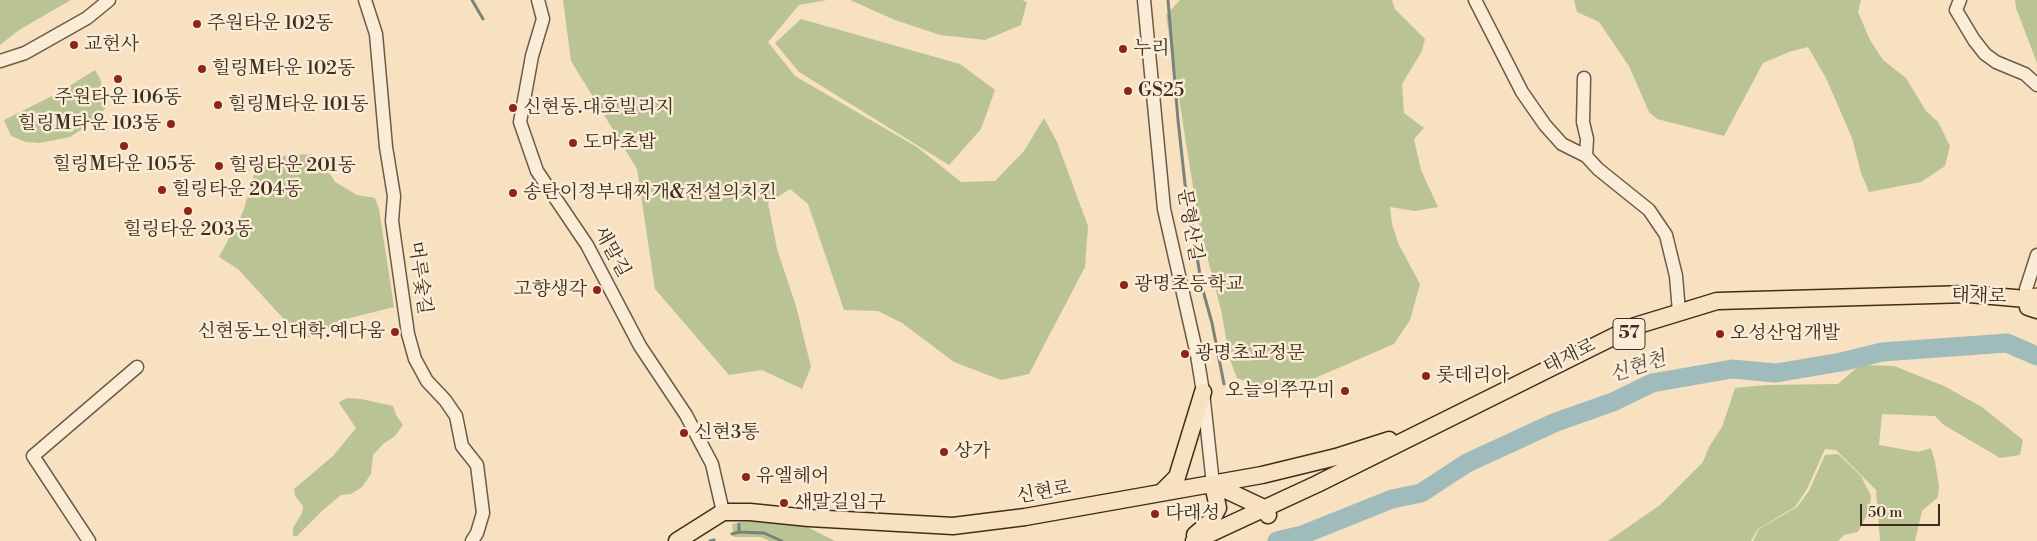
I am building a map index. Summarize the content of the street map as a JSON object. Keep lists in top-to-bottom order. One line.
{"streets":{"main road":["태재로","57","신현로"],"street":["문형산길","새말길","머루숯길"]},"crossings":[["문형산길","신현로"],["새말길","신현로"],["태재로","신현로"]],"water":["신현천"],"places":["주원타운 102동","교헌사","누리","힐링M타운 102동","주원타운 106동","GS25","힐링M타운 101동","신현동.대호빌리지","힐링M타운 103동","도마초밥","힐링M타운 105동","힐링타운 201동","힐링타운 204동","송탄이정부대찌개&전설의치킨","힐링타운 203동","광명초등학교","고향생각","신현동노인대학.예다움","오성산업개발","광명초교정문","롯데리아","오늘의쭈꾸미","신현3통","상가","유엘헤어","새말길입구","다래성"],"scale_bar":"50 m"}
